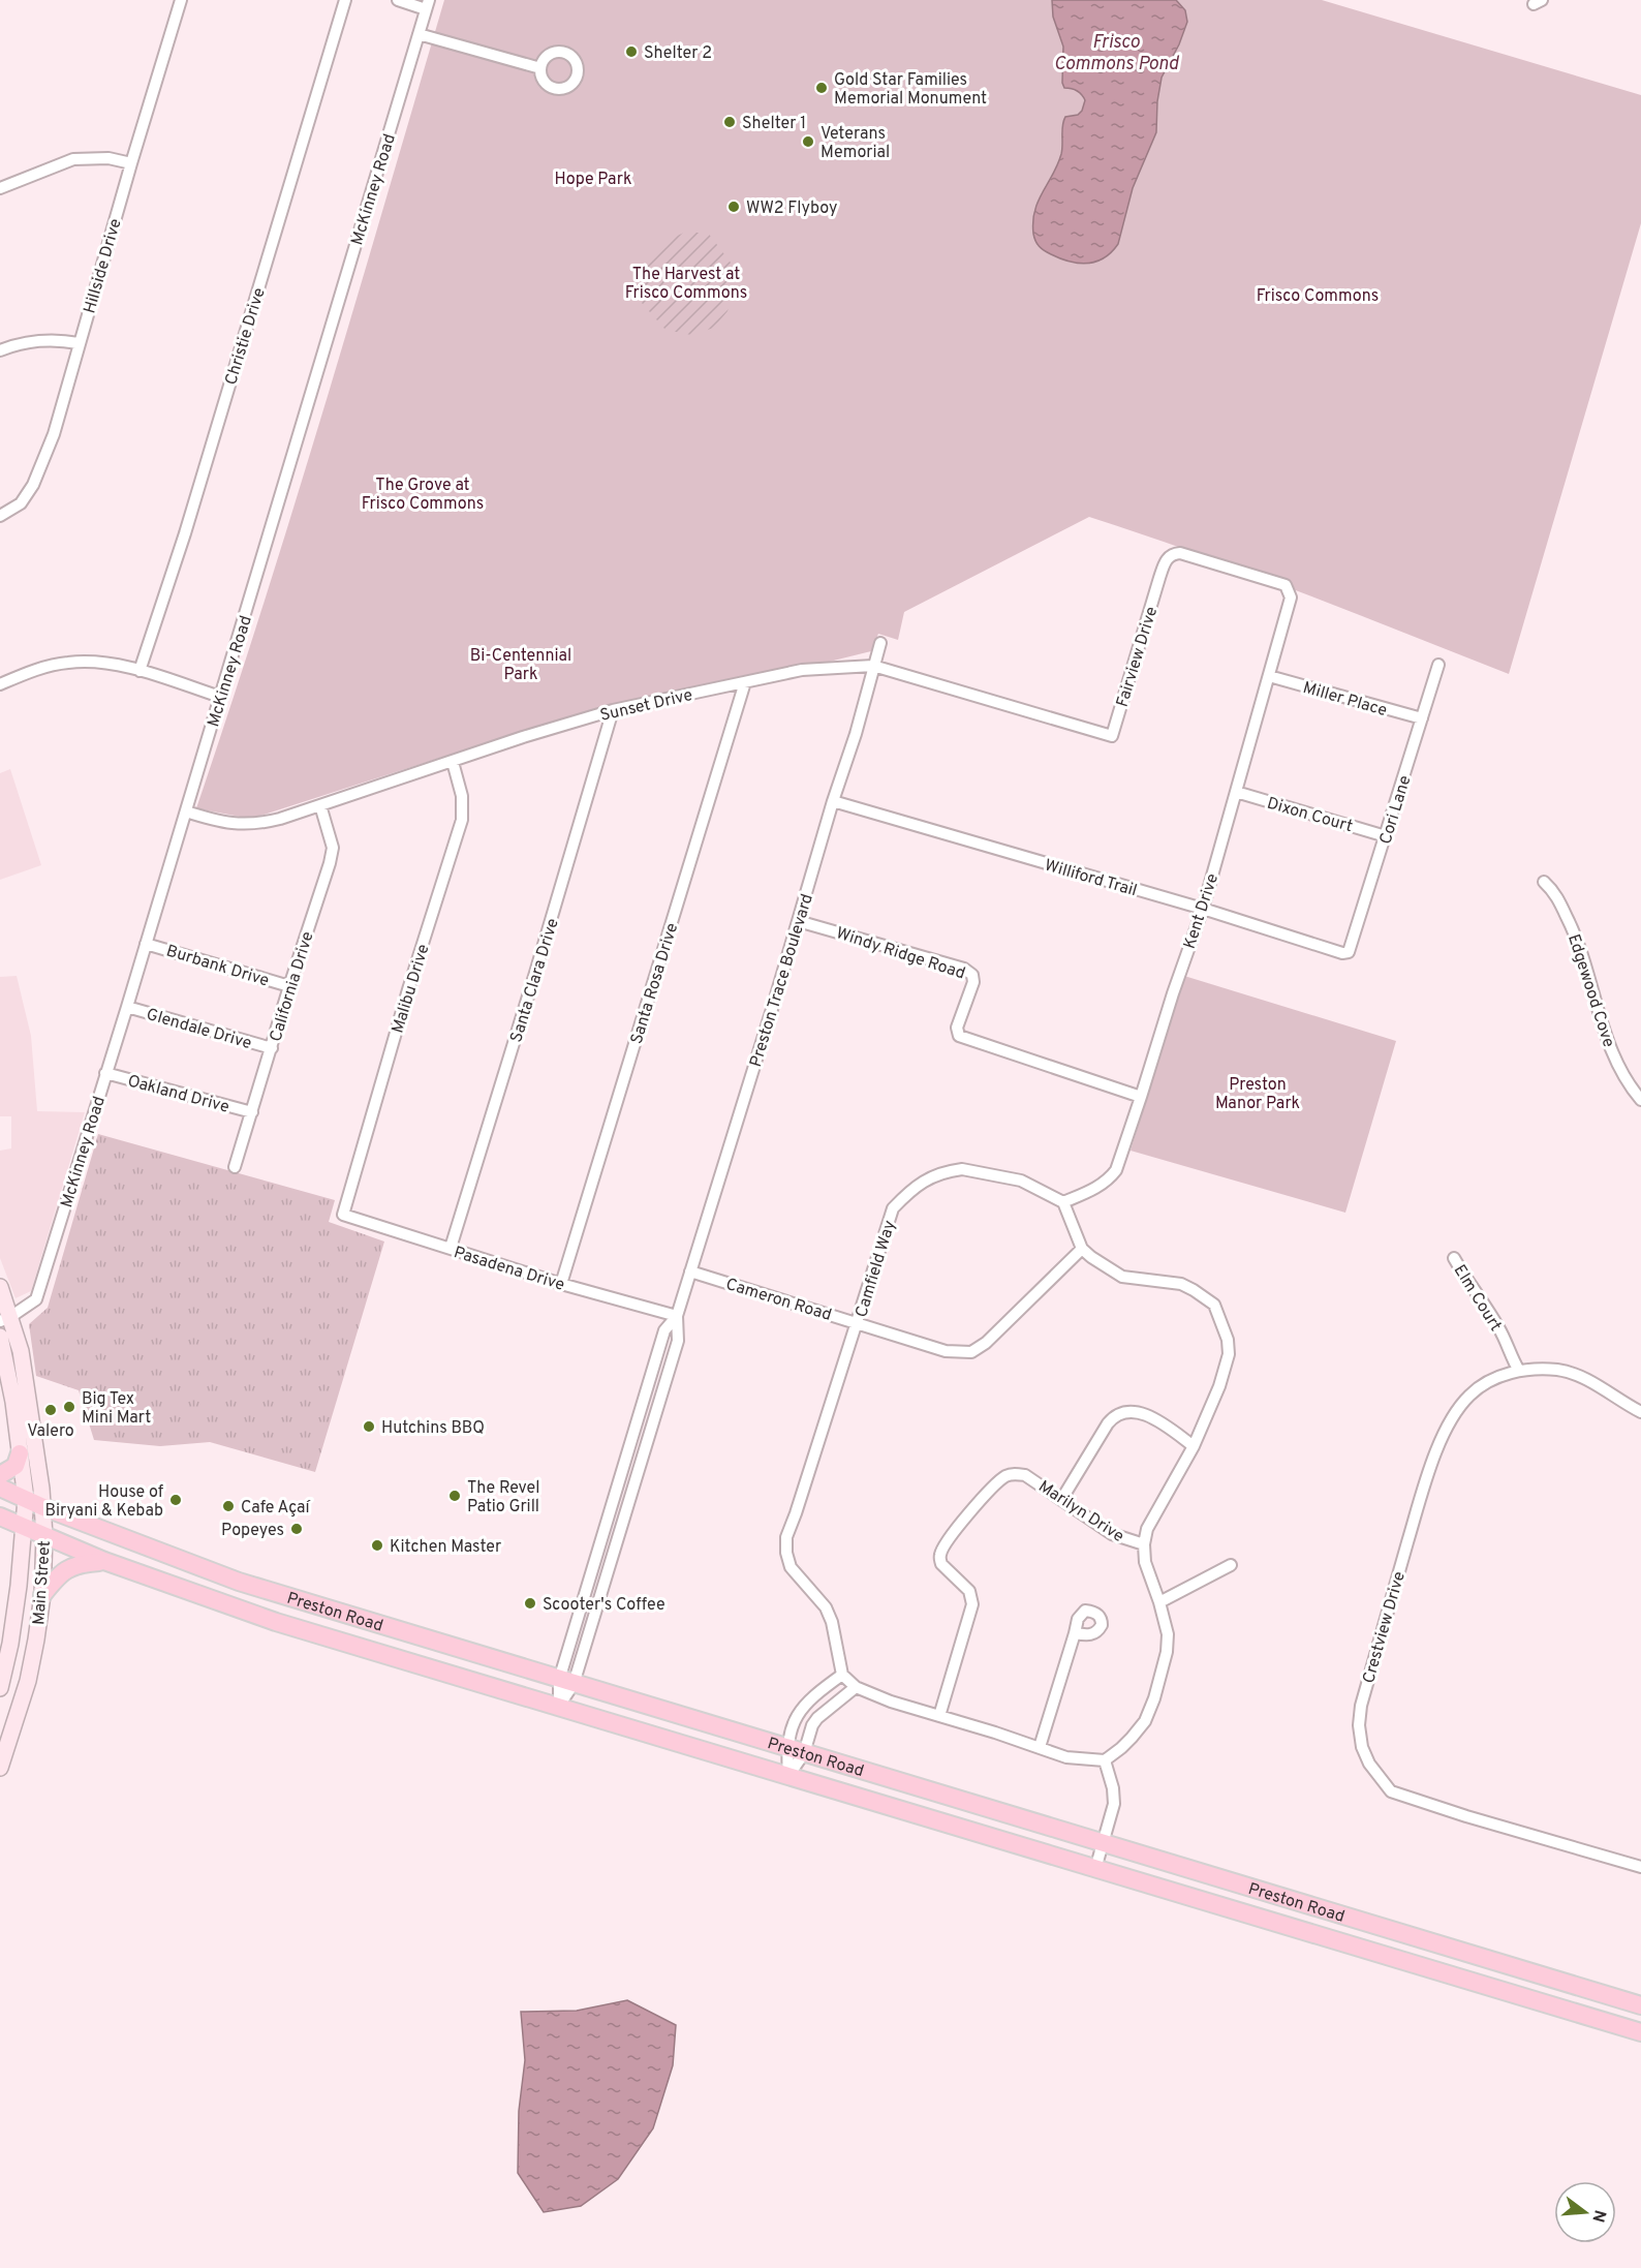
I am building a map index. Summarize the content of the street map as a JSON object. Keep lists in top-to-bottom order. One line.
{"streets":{"main road":["Main Street","Preston Road"],"street":["McKinney Road","Hillside Drive","Christie Drive","Fairview Drive","Miller Place","Sunset Drive","Cori Lane","Dixon Court","Williford Trail","Kent Drive","Windy Ridge Road","Burbank Drive","Santa Clara Drive","Preston Trace Boulevard","Santa Rosa Drive","California Drive","Malibu Drive","Edgewood Cove","Glendale Drive","Oakland Drive","Pasadena Drive","Camfield Way","Elm Court","Cameron Road","Marilyn Drive","Crestview Drive"]},"crossings":[["McKinney Road","Sunset Drive"],["McKinney Road","Burbank Drive"],["McKinney Road","Glendale Drive"],["McKinney Road","Oakland Drive"],["McKinney Road","Main Street"],["Fairview Drive","Sunset Drive"],["Fairview Drive","Kent Drive"],["Miller Place","Cori Lane"],["Miller Place","Kent Drive"],["Sunset Drive","Santa Clara Drive"],["Sunset Drive","Preston Trace Boulevard"],["Sunset Drive","Santa Rosa Drive"],["Sunset Drive","California Drive"],["Sunset Drive","Malibu Drive"],["Cori Lane","Dixon Court"],["Cori Lane","Williford Trail"],["Dixon Court","Kent Drive"],["Williford Trail","Kent Drive"],["Williford Trail","Preston Trace Boulevard"],["Kent Drive","Windy Ridge Road"],["Kent Drive","Camfield Way"],["Kent Drive","Cameron Road"],["Windy Ridge Road","Preston Trace Boulevard"],["Burbank Drive","California Drive"],["Santa Clara Drive","Pasadena Drive"],["Preston Trace Boulevard","Pasadena Drive"],["Preston Trace Boulevard","Cameron Road"],["Preston Trace Boulevard","Preston Road"],["Santa Rosa Drive","Pasadena Drive"],["California Drive","Glendale Drive"],["California Drive","Oakland Drive"],["Malibu Drive","Pasadena Drive"],["Camfield Way","Cameron Road"],["Elm Court","Crestview Drive"],["Main Street","Preston Road"]],"water":["Frisco Commons Pond"],"parks":["Hope Park","The Harvest at Frisco Commons","Frisco Commons","The Grove at Frisco Commons","Bi-Centennial Park","Preston Manor Park"],"places":["Shelter 2","Gold Star Families Memorial Monument","Shelter 1","Veterans Memorial","WW2 Flyboy","Big Tex Mini Mart","Valero","Hutchins BBQ","The Revel Patio Grill","House of Biryani & Kebab","Cafe Açaí","Popeyes","Kitchen Master","Scooter's Coffee"],"north":"right"}
